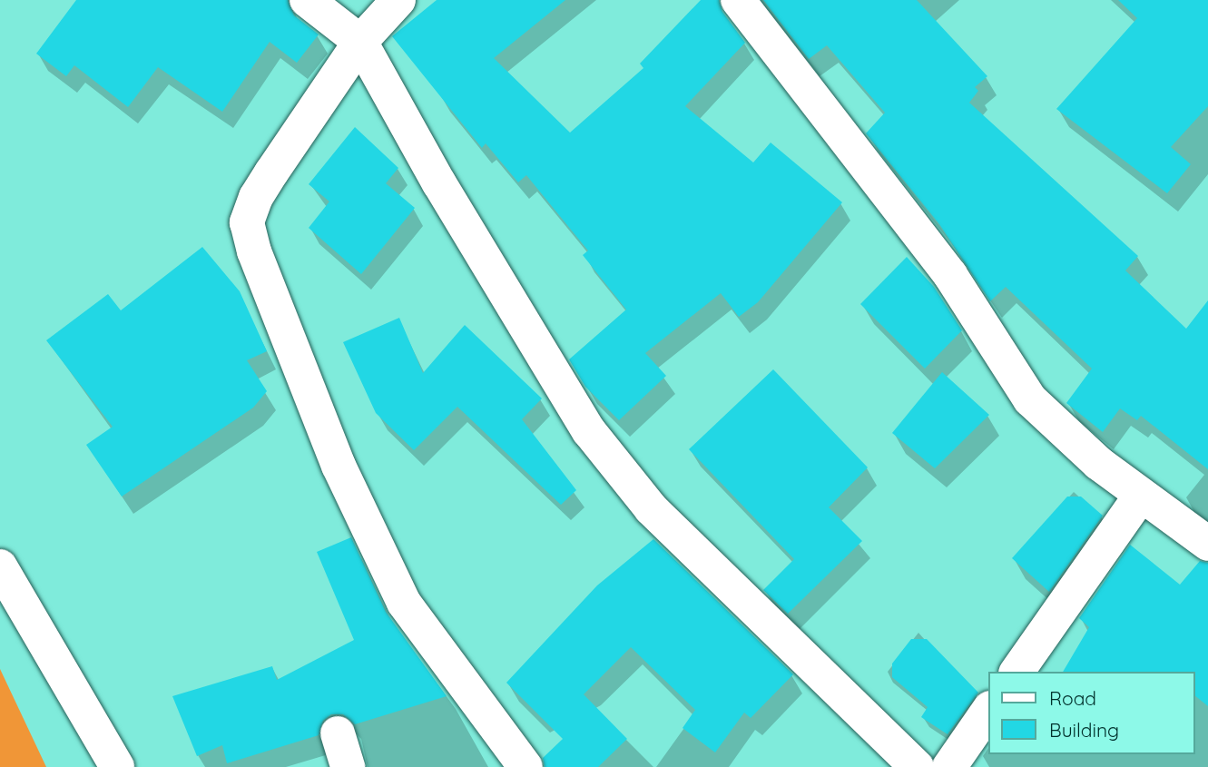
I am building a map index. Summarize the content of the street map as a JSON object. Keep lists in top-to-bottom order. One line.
{"legend":["Road","Building"]}
